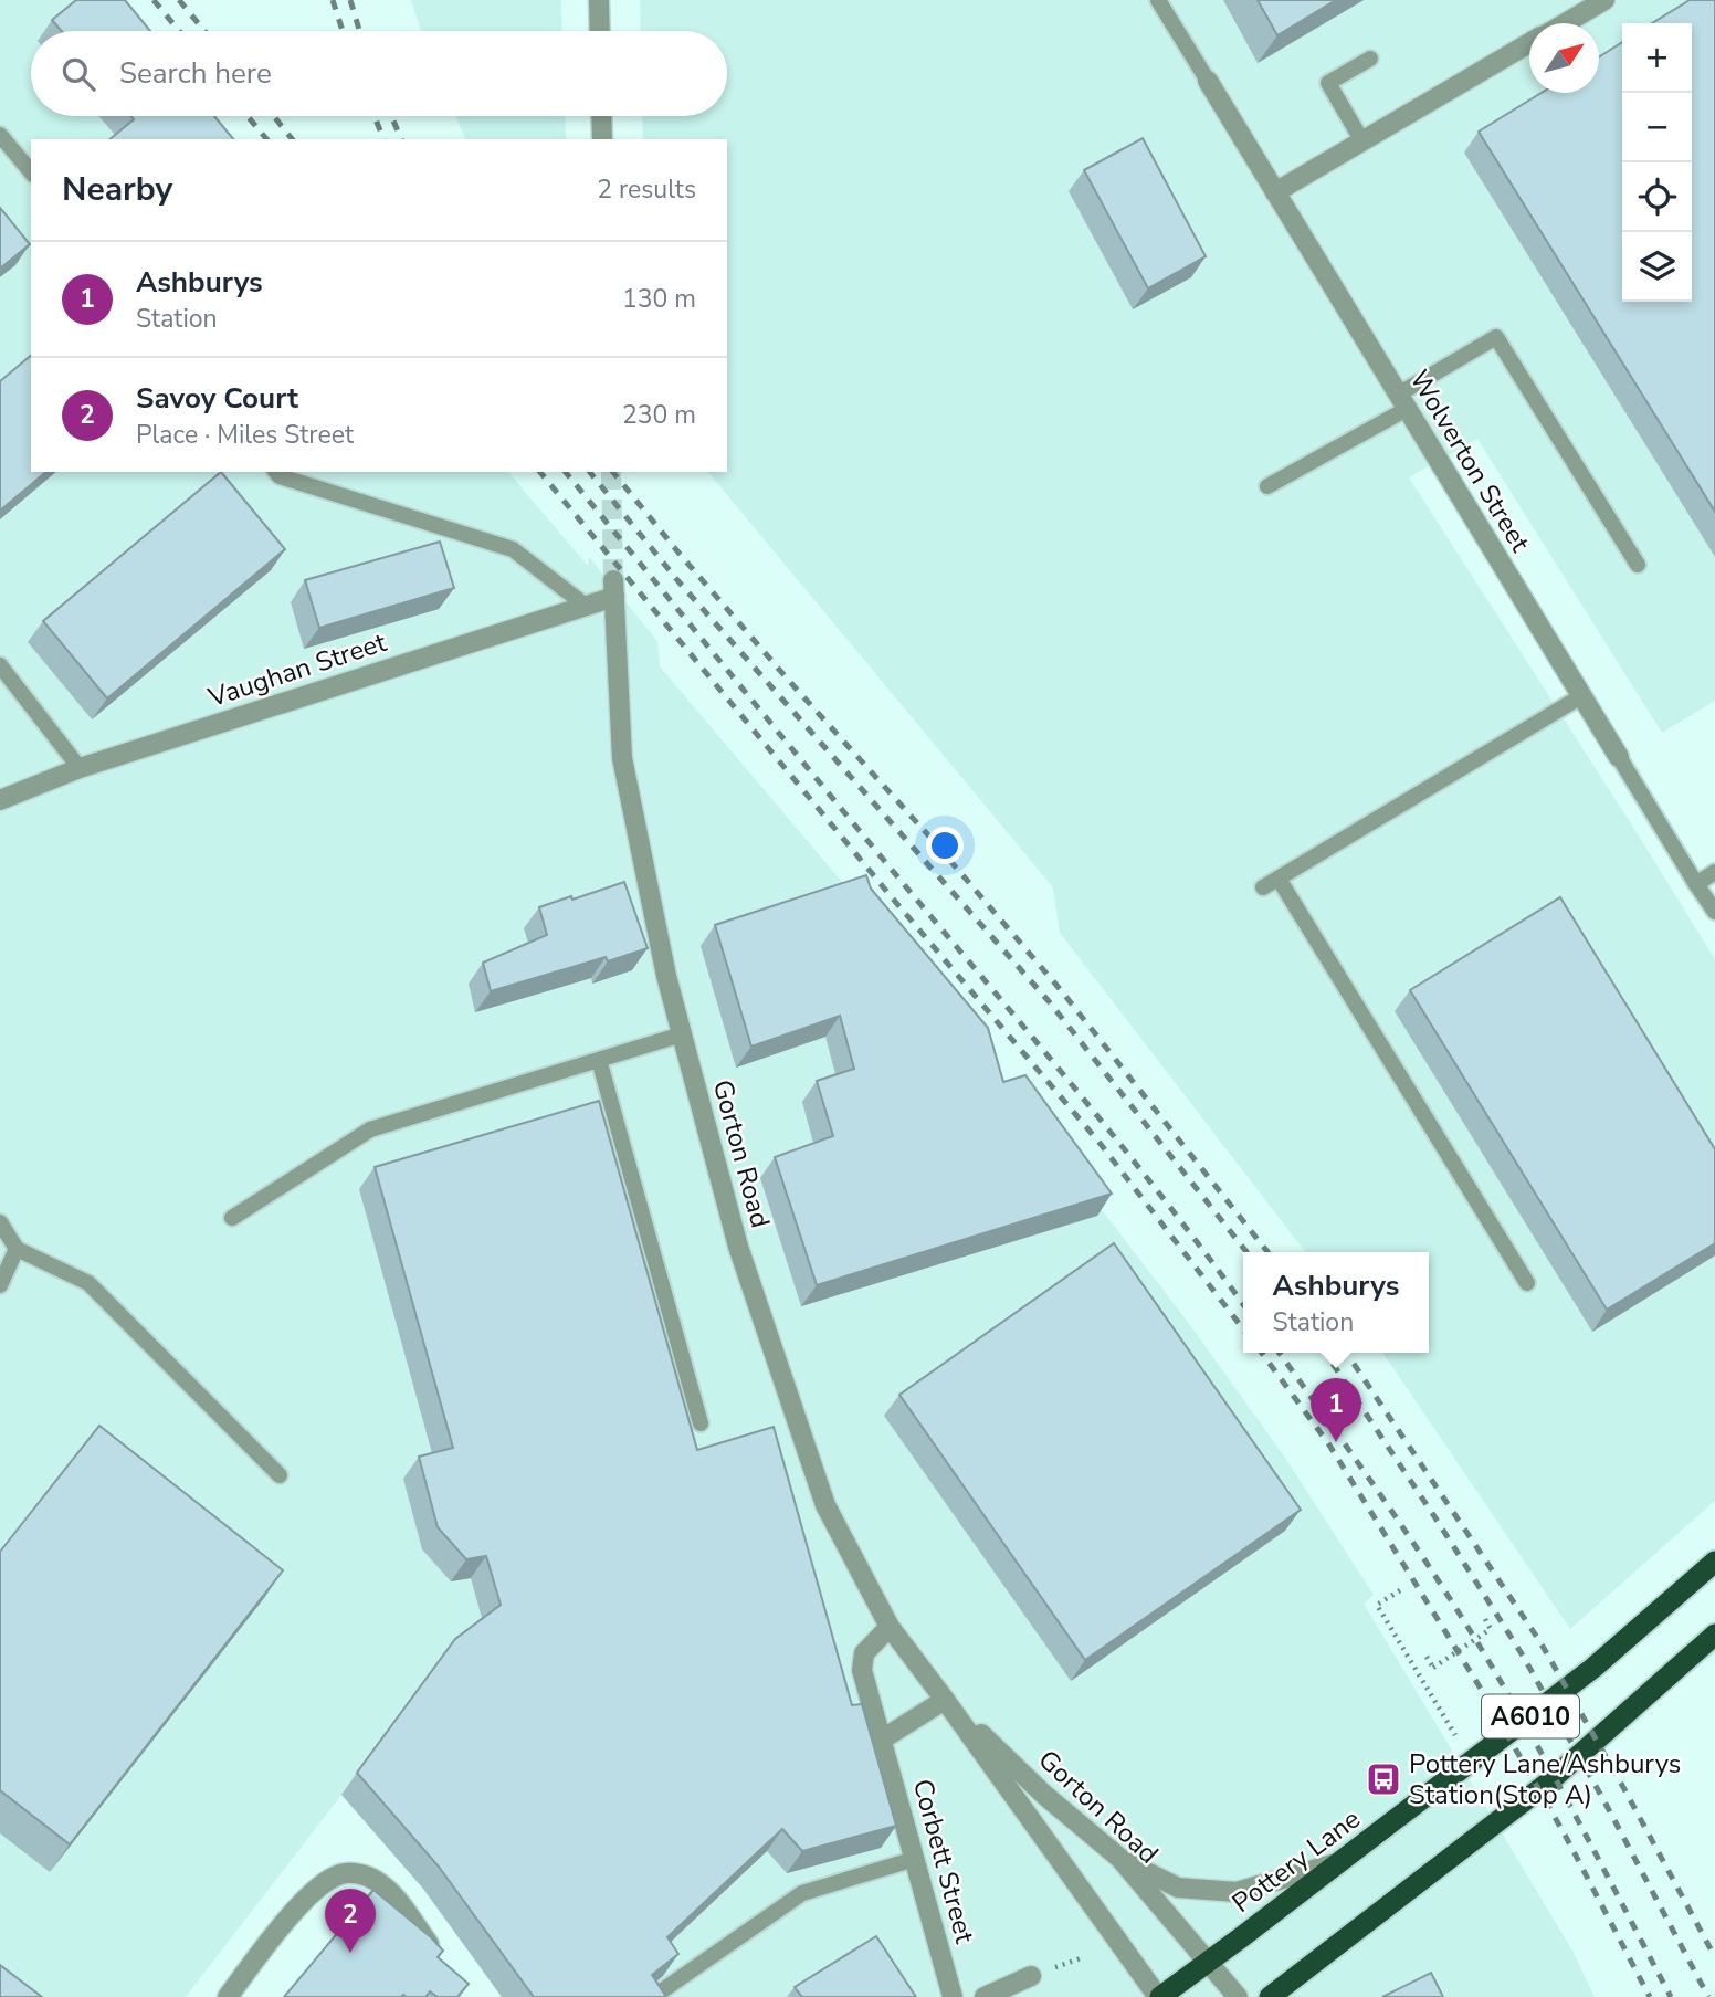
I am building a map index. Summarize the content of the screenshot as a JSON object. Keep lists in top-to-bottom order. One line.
{"streets":{"highway":["A6010","Pottery Lane"],"street":["Wolverton Street","Vaughan Street","Gorton Road","Corbett Street"]},"crossings":[["Vaughan Street","Gorton Road"],["Gorton Road","Corbett Street"],["Gorton Road","Pottery Lane"]],"places":{"bus stop":["Pottery Lane/Ashburys Station(Stop A)"]},"north":"top right","page":{"map_buttons":["+","−"],"search":"Search here","heading":["Nearby","2 results"],"list":[{"mark":"1","name":"Ashburys","note":"Station","value":"130 m"},{"mark":"2","name":"Savoy Court","note":"Place · Miles Street","value":"230 m"}],"popup":["Ashburys","Station"],"pins":["1","2"]}}
